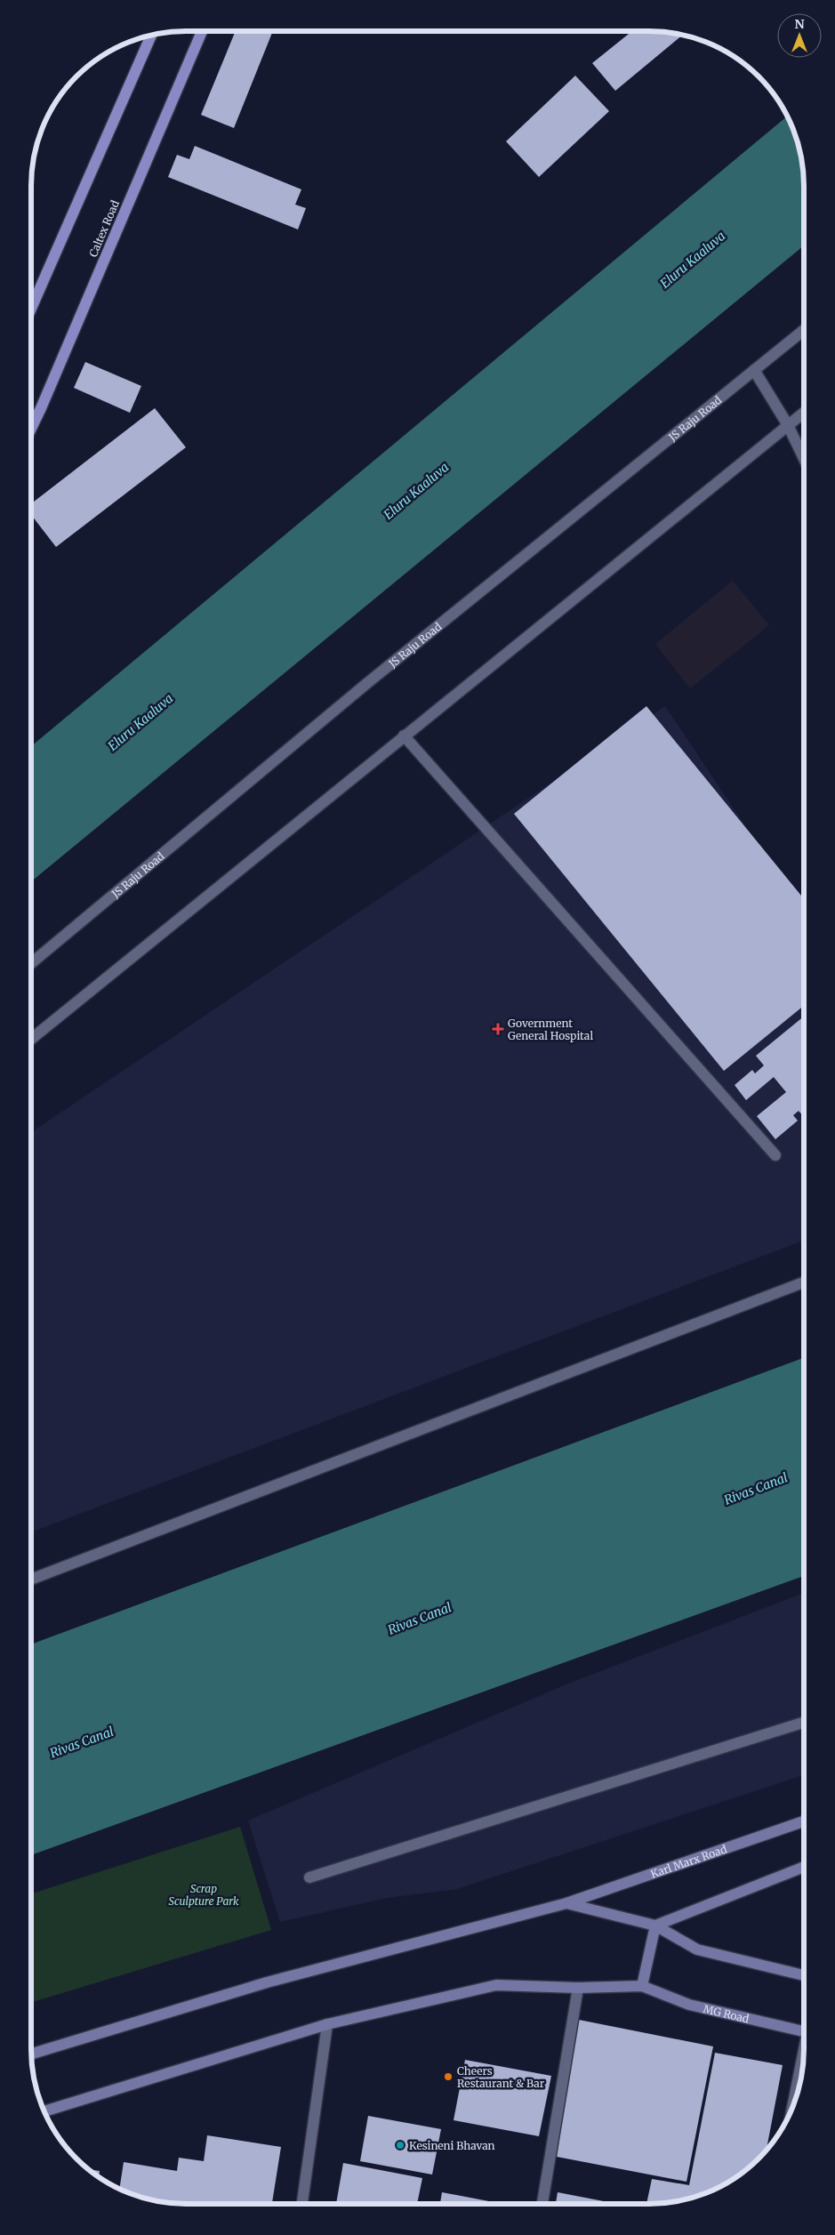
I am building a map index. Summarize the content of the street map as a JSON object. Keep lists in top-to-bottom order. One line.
{"streets":{"main road":["Caltex Road","Karl Marx Road","MG Road"],"street":["JS Raju Road"]},"water":["Eluru Kaaluva","Rivas Canal"],"parks":["Scrap Sculpture Park"],"places":{"health":["Government General Hospital"],"other":["Cheers Restaurant & Bar","Kesineni Bhavan"]},"north":"top"}
